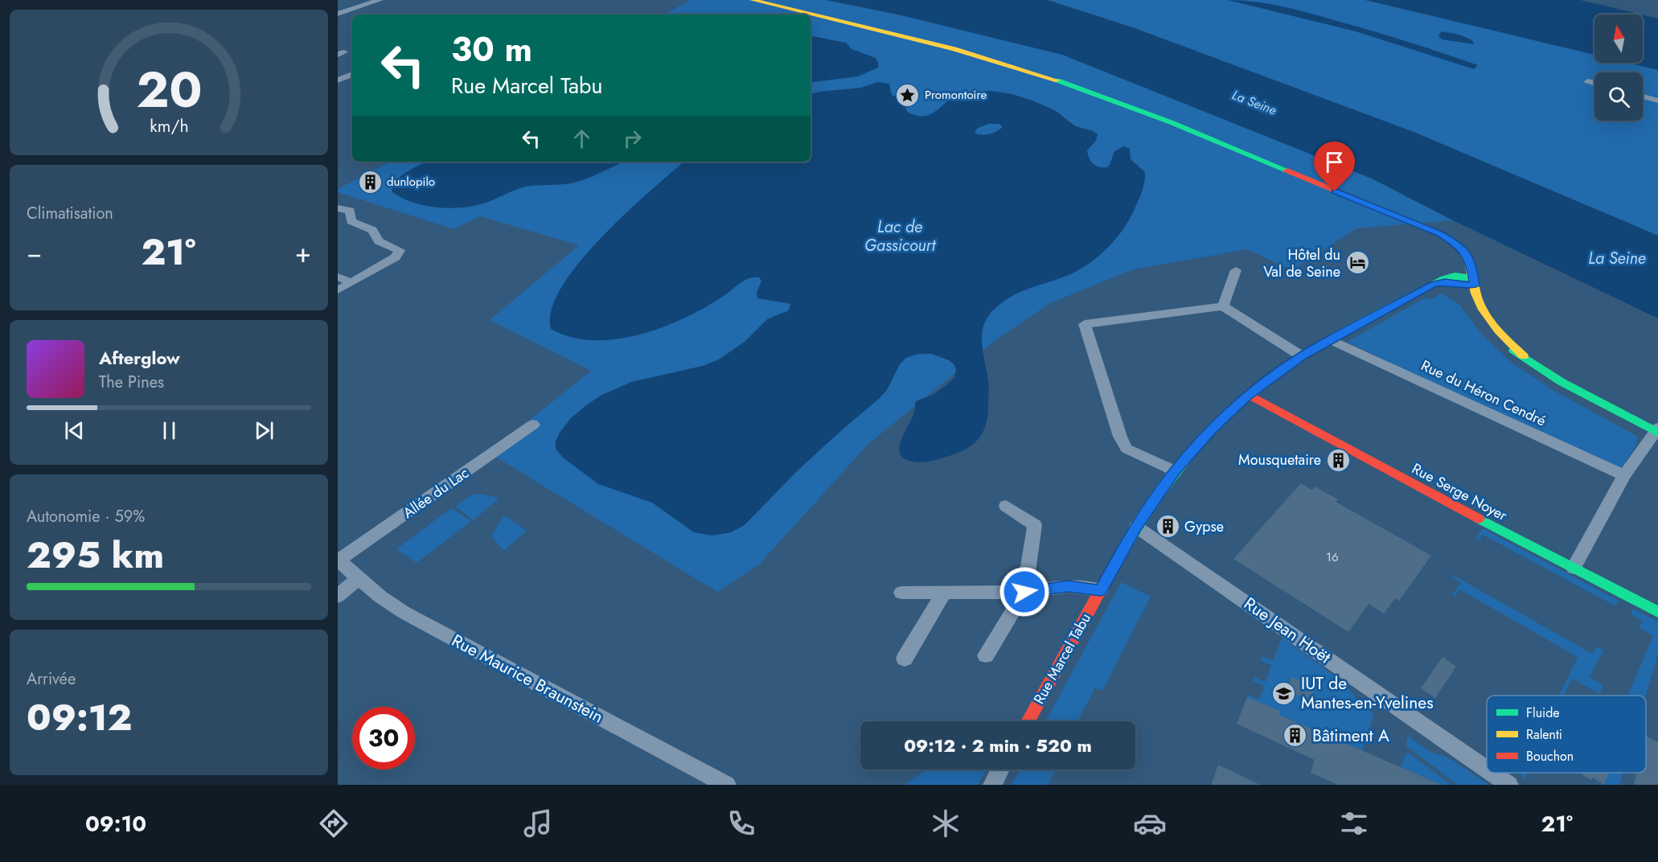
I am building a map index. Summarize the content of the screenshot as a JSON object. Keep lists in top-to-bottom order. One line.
{"streets":{"main road":["Rue Serge Noyer","Rue Marcel Tabu"],"street":["Rue du Héron Cendré","Allée du Lac","Rue Jean Hoët","Rue Maurice Braunstein"]},"crossings":[["Rue du Héron Cendré","Rue Marcel Tabu"],["Rue Serge Noyer","Rue Marcel Tabu"],["Allée du Lac","Rue Maurice Braunstein"],["Rue Jean Hoët","Rue Marcel Tabu"]],"water":["La Seine","Lac de Gassicourt"],"places":{"place":["Promontoire"],"building":["dunlopilo","Mousquetaire","Gypse","Bâtiment A"],"hotel":["Hôtel du Val de Seine"],"school or university":["IUT de Mantes-en-Yvelines"]},"house_numbers":["16"],"legend":["Fluide","Ralenti","Bouchon"],"north":"top","page":{"turn":["30 m","Rue Marcel Tabu"],"tile":["Climatisation",["Autonomie · 59%","295 km"],["Arrivée","09:12"]],"heat":["−","21°","+"],"song":["Afterglow","The Pines"],"limit":"30","trip":"09:12 · 2 min · 520 m","tabs":["09:10","21°"],"gauge":["20","km/h"]}}
